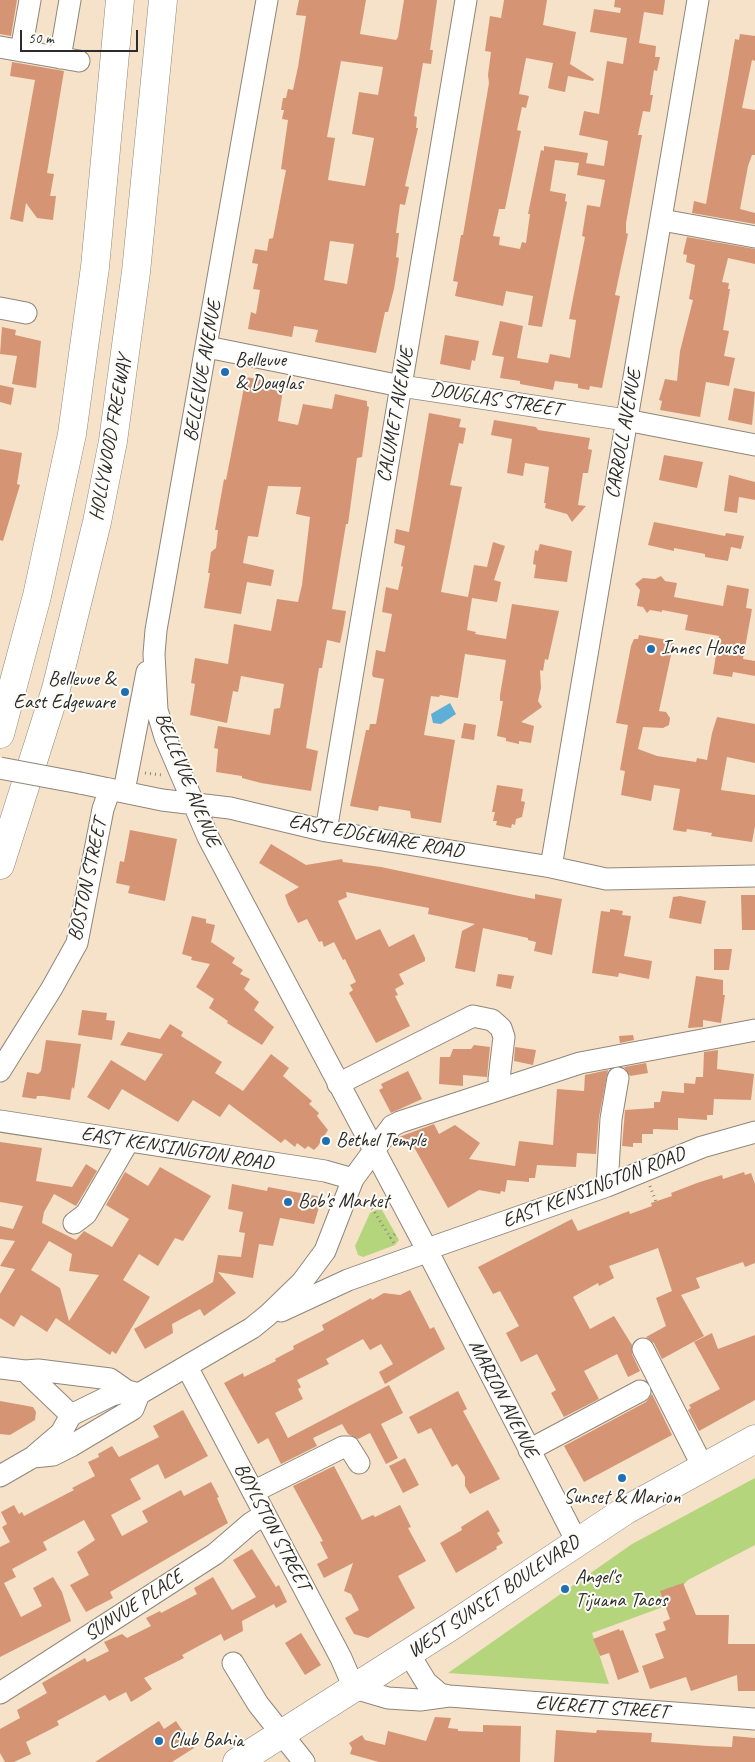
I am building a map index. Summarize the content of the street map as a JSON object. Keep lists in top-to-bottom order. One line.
{"streets":{"main road":["HOLLYWOOD FREEWAY","WEST SUNSET BOULEVARD"],"street":["BELLEVUE AVENUE","DOUGLAS STREET","CALUMET AVENUE","CARROLL AVENUE","EAST EDGEWARE ROAD","BOSTON STREET","EAST KENSINGTON ROAD","MARION AVENUE","BOYLSTON STREET","SUNVUE PLACE","EVERETT STREET"]},"crossings":[["BELLEVUE AVENUE","DOUGLAS STREET"],["BELLEVUE AVENUE","EAST EDGEWARE ROAD"],["BELLEVUE AVENUE","BOSTON STREET"],["BELLEVUE AVENUE","MARION AVENUE"],["DOUGLAS STREET","CALUMET AVENUE"],["DOUGLAS STREET","CARROLL AVENUE"],["CALUMET AVENUE","EAST EDGEWARE ROAD"],["CARROLL AVENUE","EAST EDGEWARE ROAD"],["EAST EDGEWARE ROAD","BOSTON STREET"],["EAST KENSINGTON ROAD","MARION AVENUE"],["MARION AVENUE","WEST SUNSET BOULEVARD"],["BOYLSTON STREET","WEST SUNSET BOULEVARD"],["BOYLSTON STREET","SUNVUE PLACE"],["BOYLSTON STREET","EVERETT STREET"],["WEST SUNSET BOULEVARD","EVERETT STREET"]],"places":["Bellevue & Douglas","Innes House","Bellevue & East Edgeware","Bethel Temple","Bob's Market","Sunset & Marion","Angel's Tijuana Tacos","Club Bahia"],"scale_bar":"50 m"}
